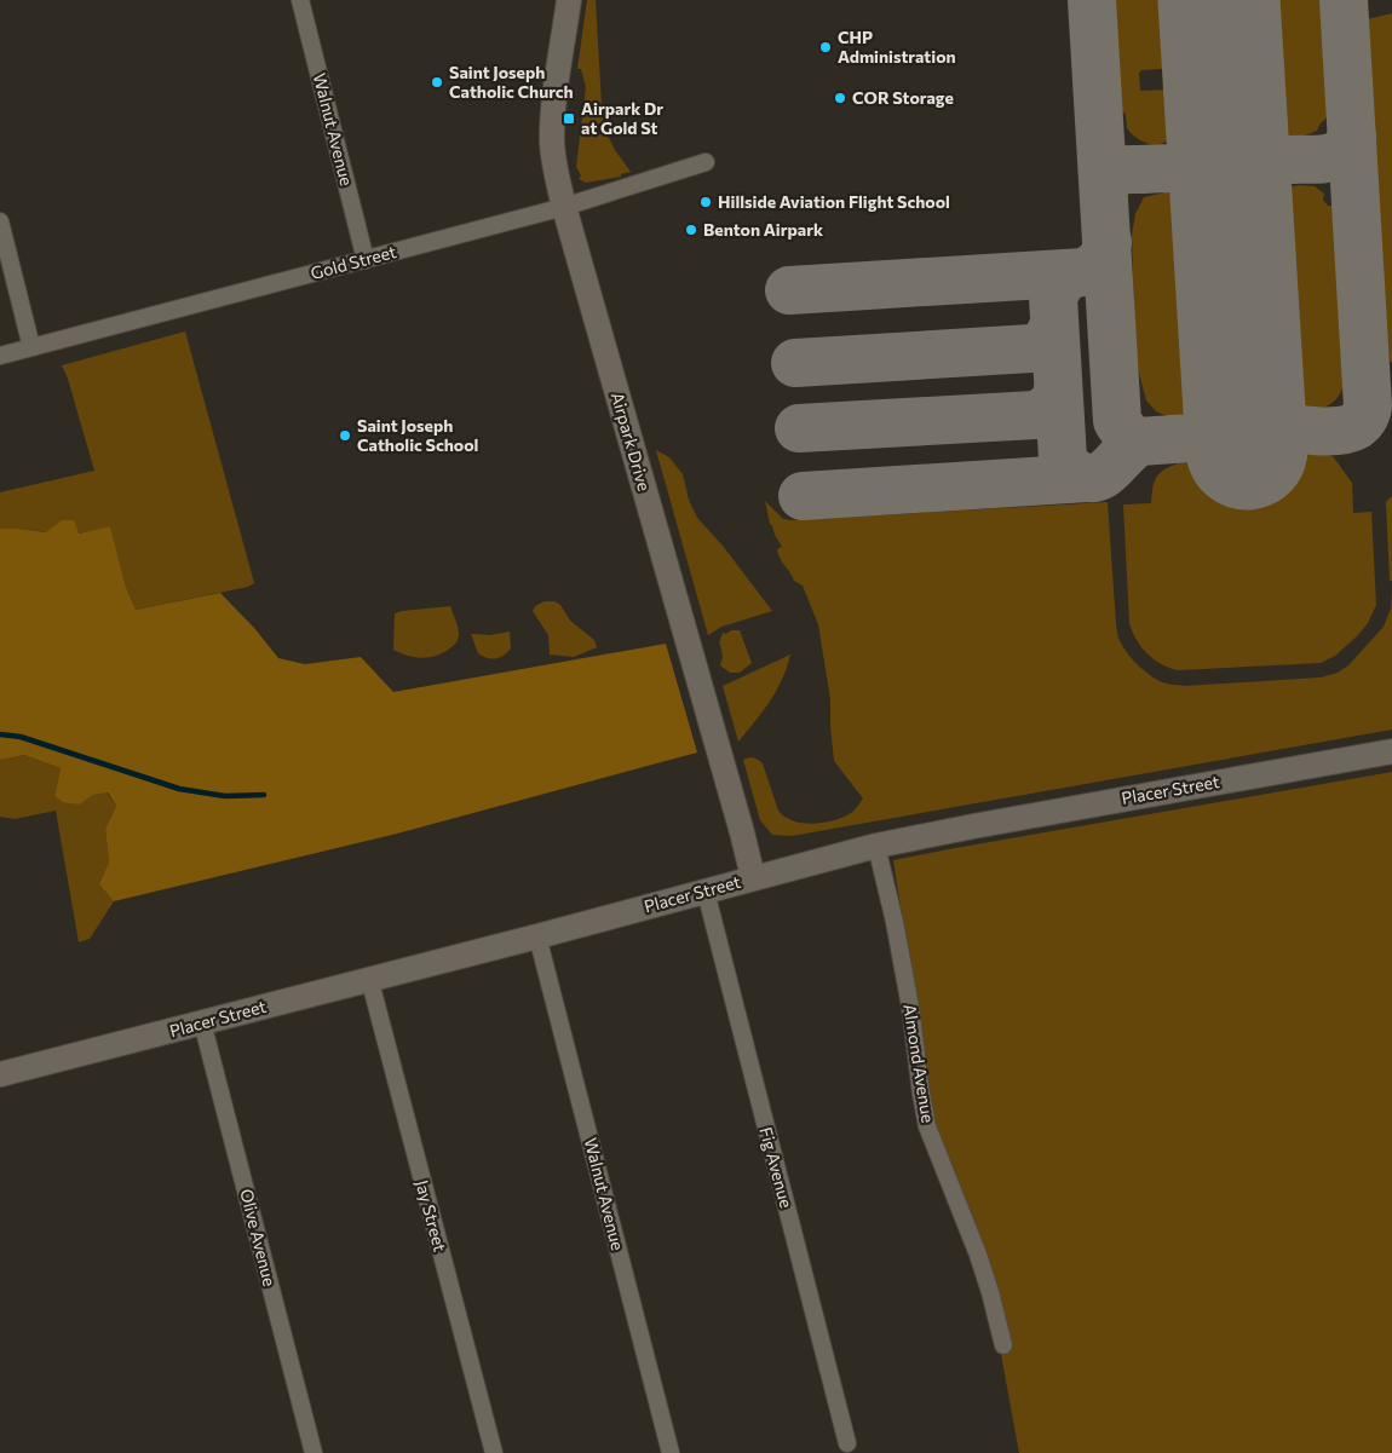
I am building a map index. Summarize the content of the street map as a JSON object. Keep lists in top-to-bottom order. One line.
{"streets":{"main road":["Airpark Drive","Placer Street"],"street":["Walnut Avenue","Gold Street","Almond Avenue","Fig Avenue","Jay Street","Olive Avenue"]},"crossings":[["Walnut Avenue","Gold Street"],["Walnut Avenue","Placer Street"],["Gold Street","Airpark Drive"],["Airpark Drive","Placer Street"],["Placer Street","Almond Avenue"],["Placer Street","Fig Avenue"],["Placer Street","Jay Street"],["Placer Street","Olive Avenue"]],"places":{"other":["CHP Administration","Saint Joseph Catholic Church","COR Storage","Hillside Aviation Flight School","Benton Airpark","Saint Joseph Catholic School"],"transit":["Airpark Dr at Gold St"]}}
